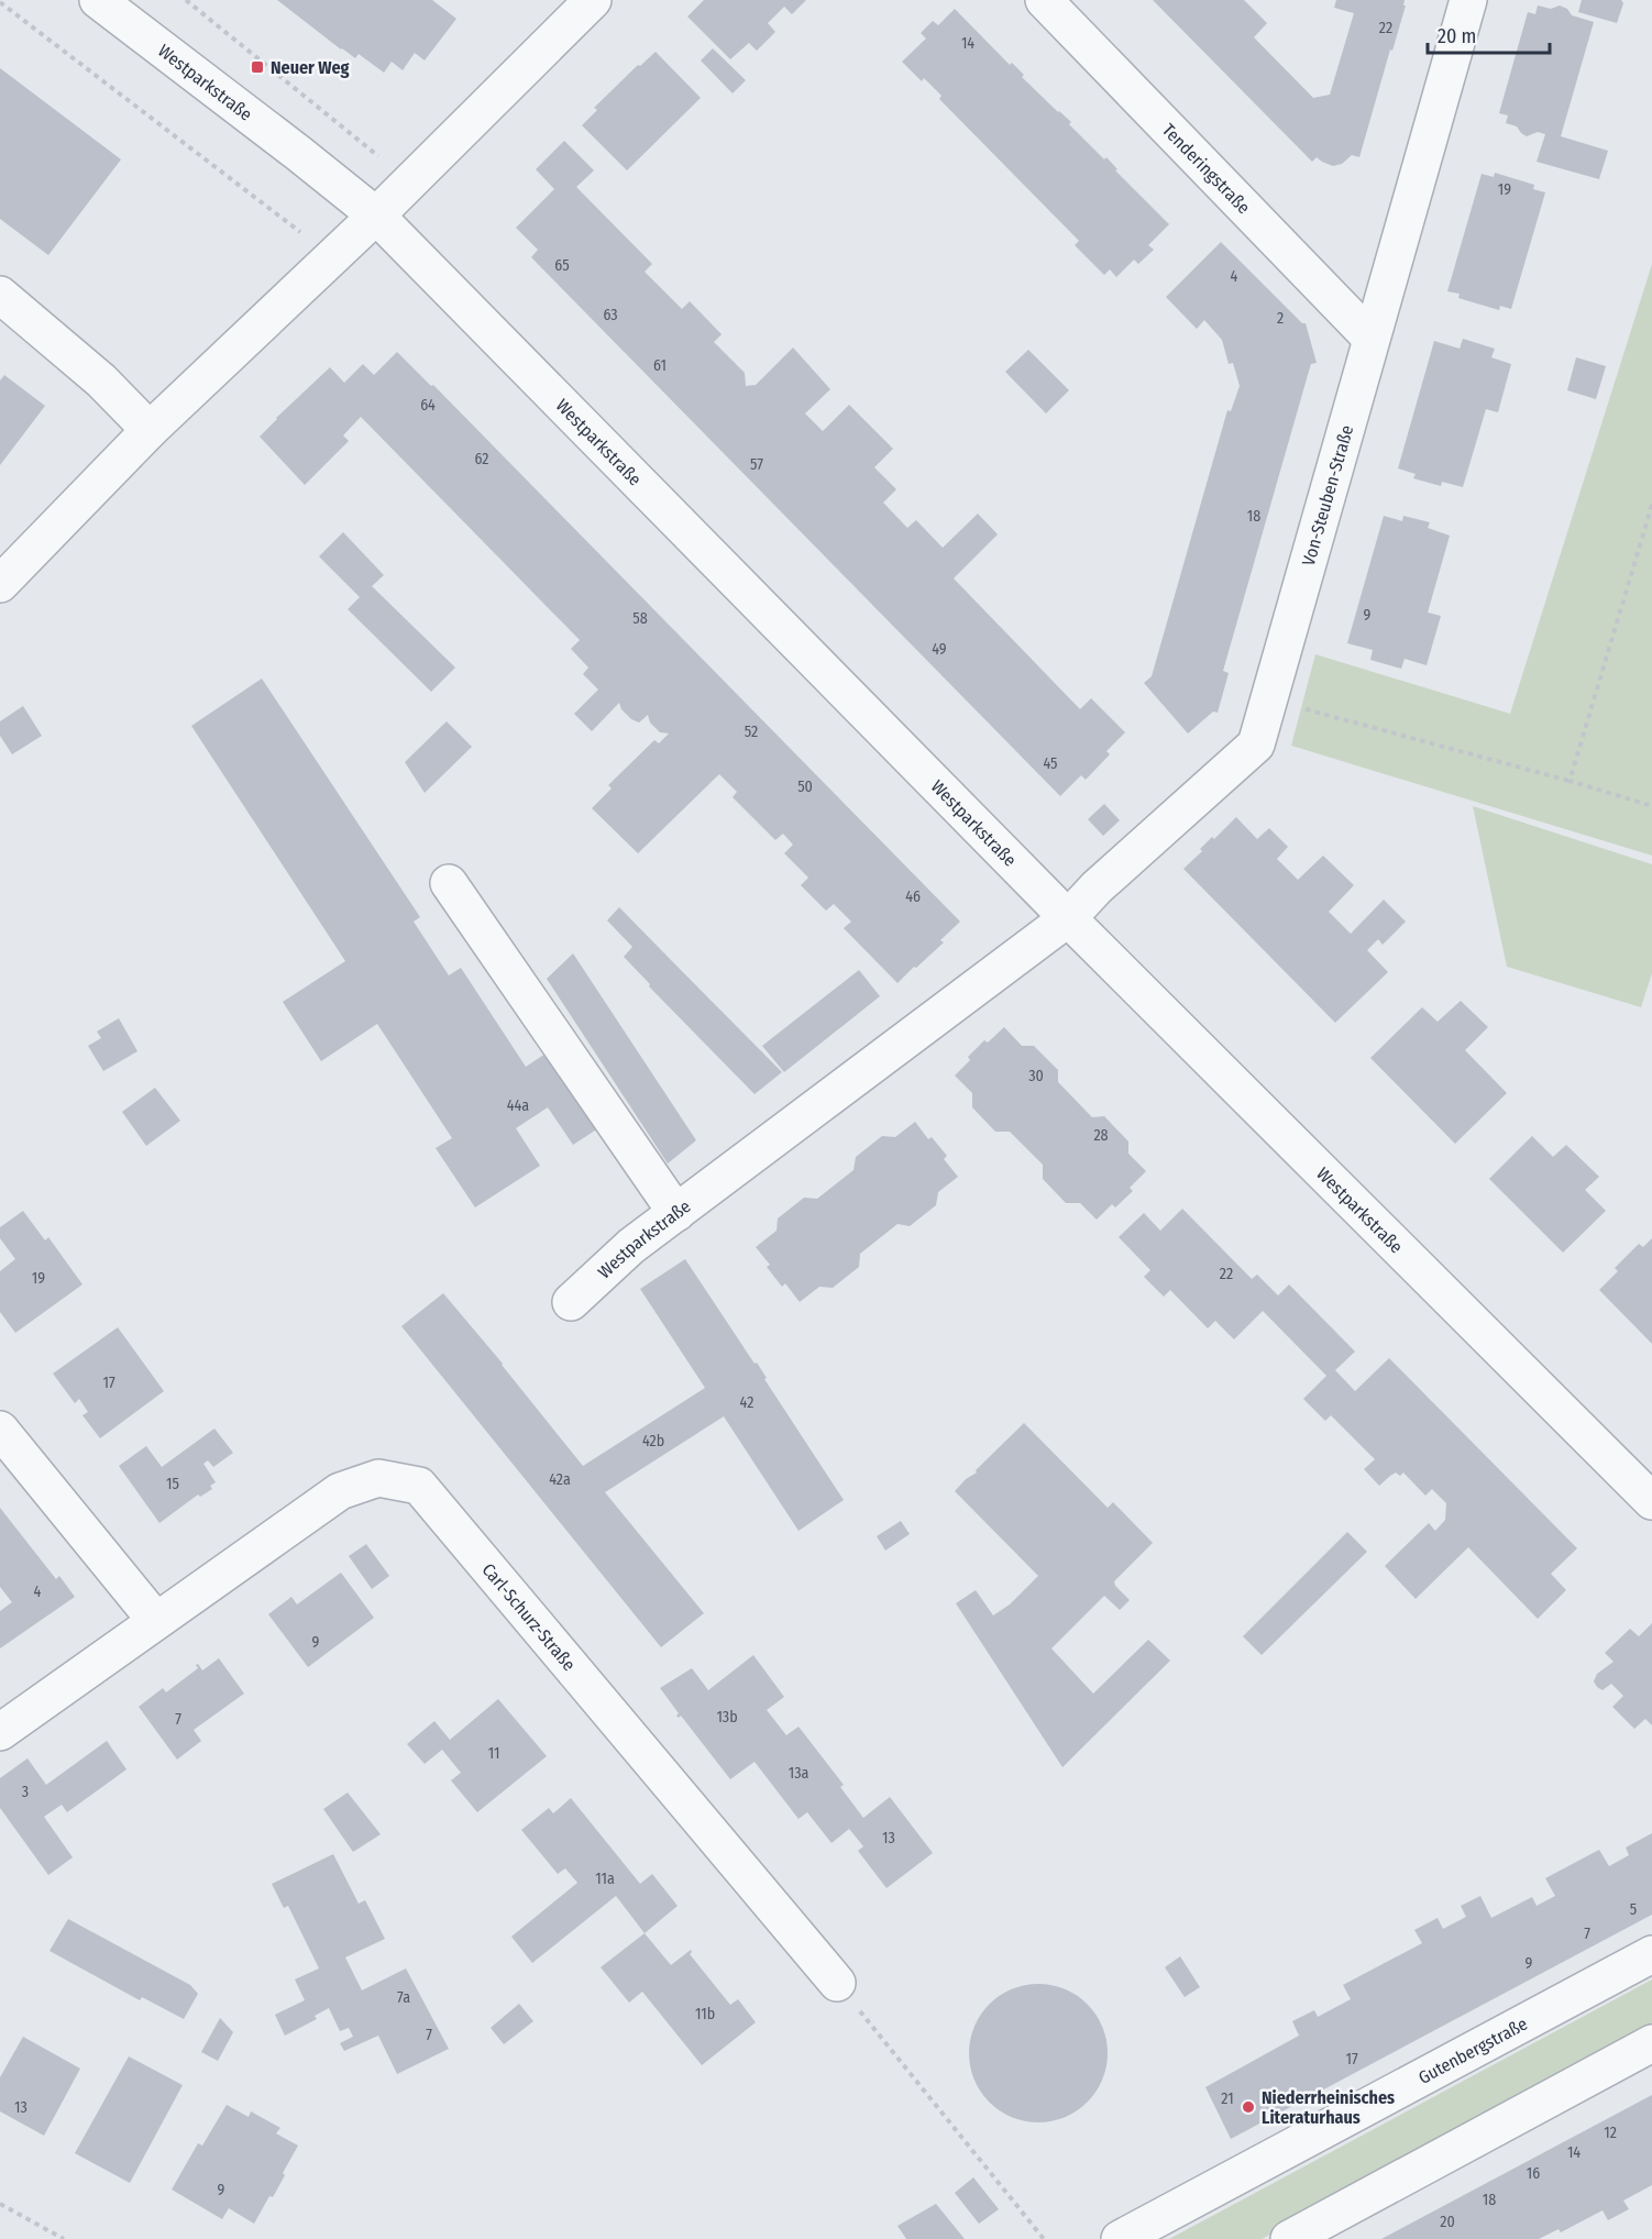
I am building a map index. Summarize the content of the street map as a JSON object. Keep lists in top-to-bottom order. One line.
{"streets":{"street":["Westparkstraße","Tenderingstraße","Von-Steuben-Straße","Carl-Schurz-Straße","Gutenbergstraße"]},"crossings":[["Westparkstraße","Von-Steuben-Straße"],["Tenderingstraße","Von-Steuben-Straße"]],"places":{"transit":["Neuer Weg"],"other":["Niederrheinisches Literaturhaus"]},"house_numbers":["22","14","19","65","4","63","2","61","64","62","57","18","9","58","49","52","45","50","46","30","44a","28","22","19","17","42","42b","42a","15","4","9","13b","7","11","13a","3","13","11a","5","7","9","7a","11b","7","17","21","13","12","14","16","9","18","20"],"scale_bar":"20 m"}
